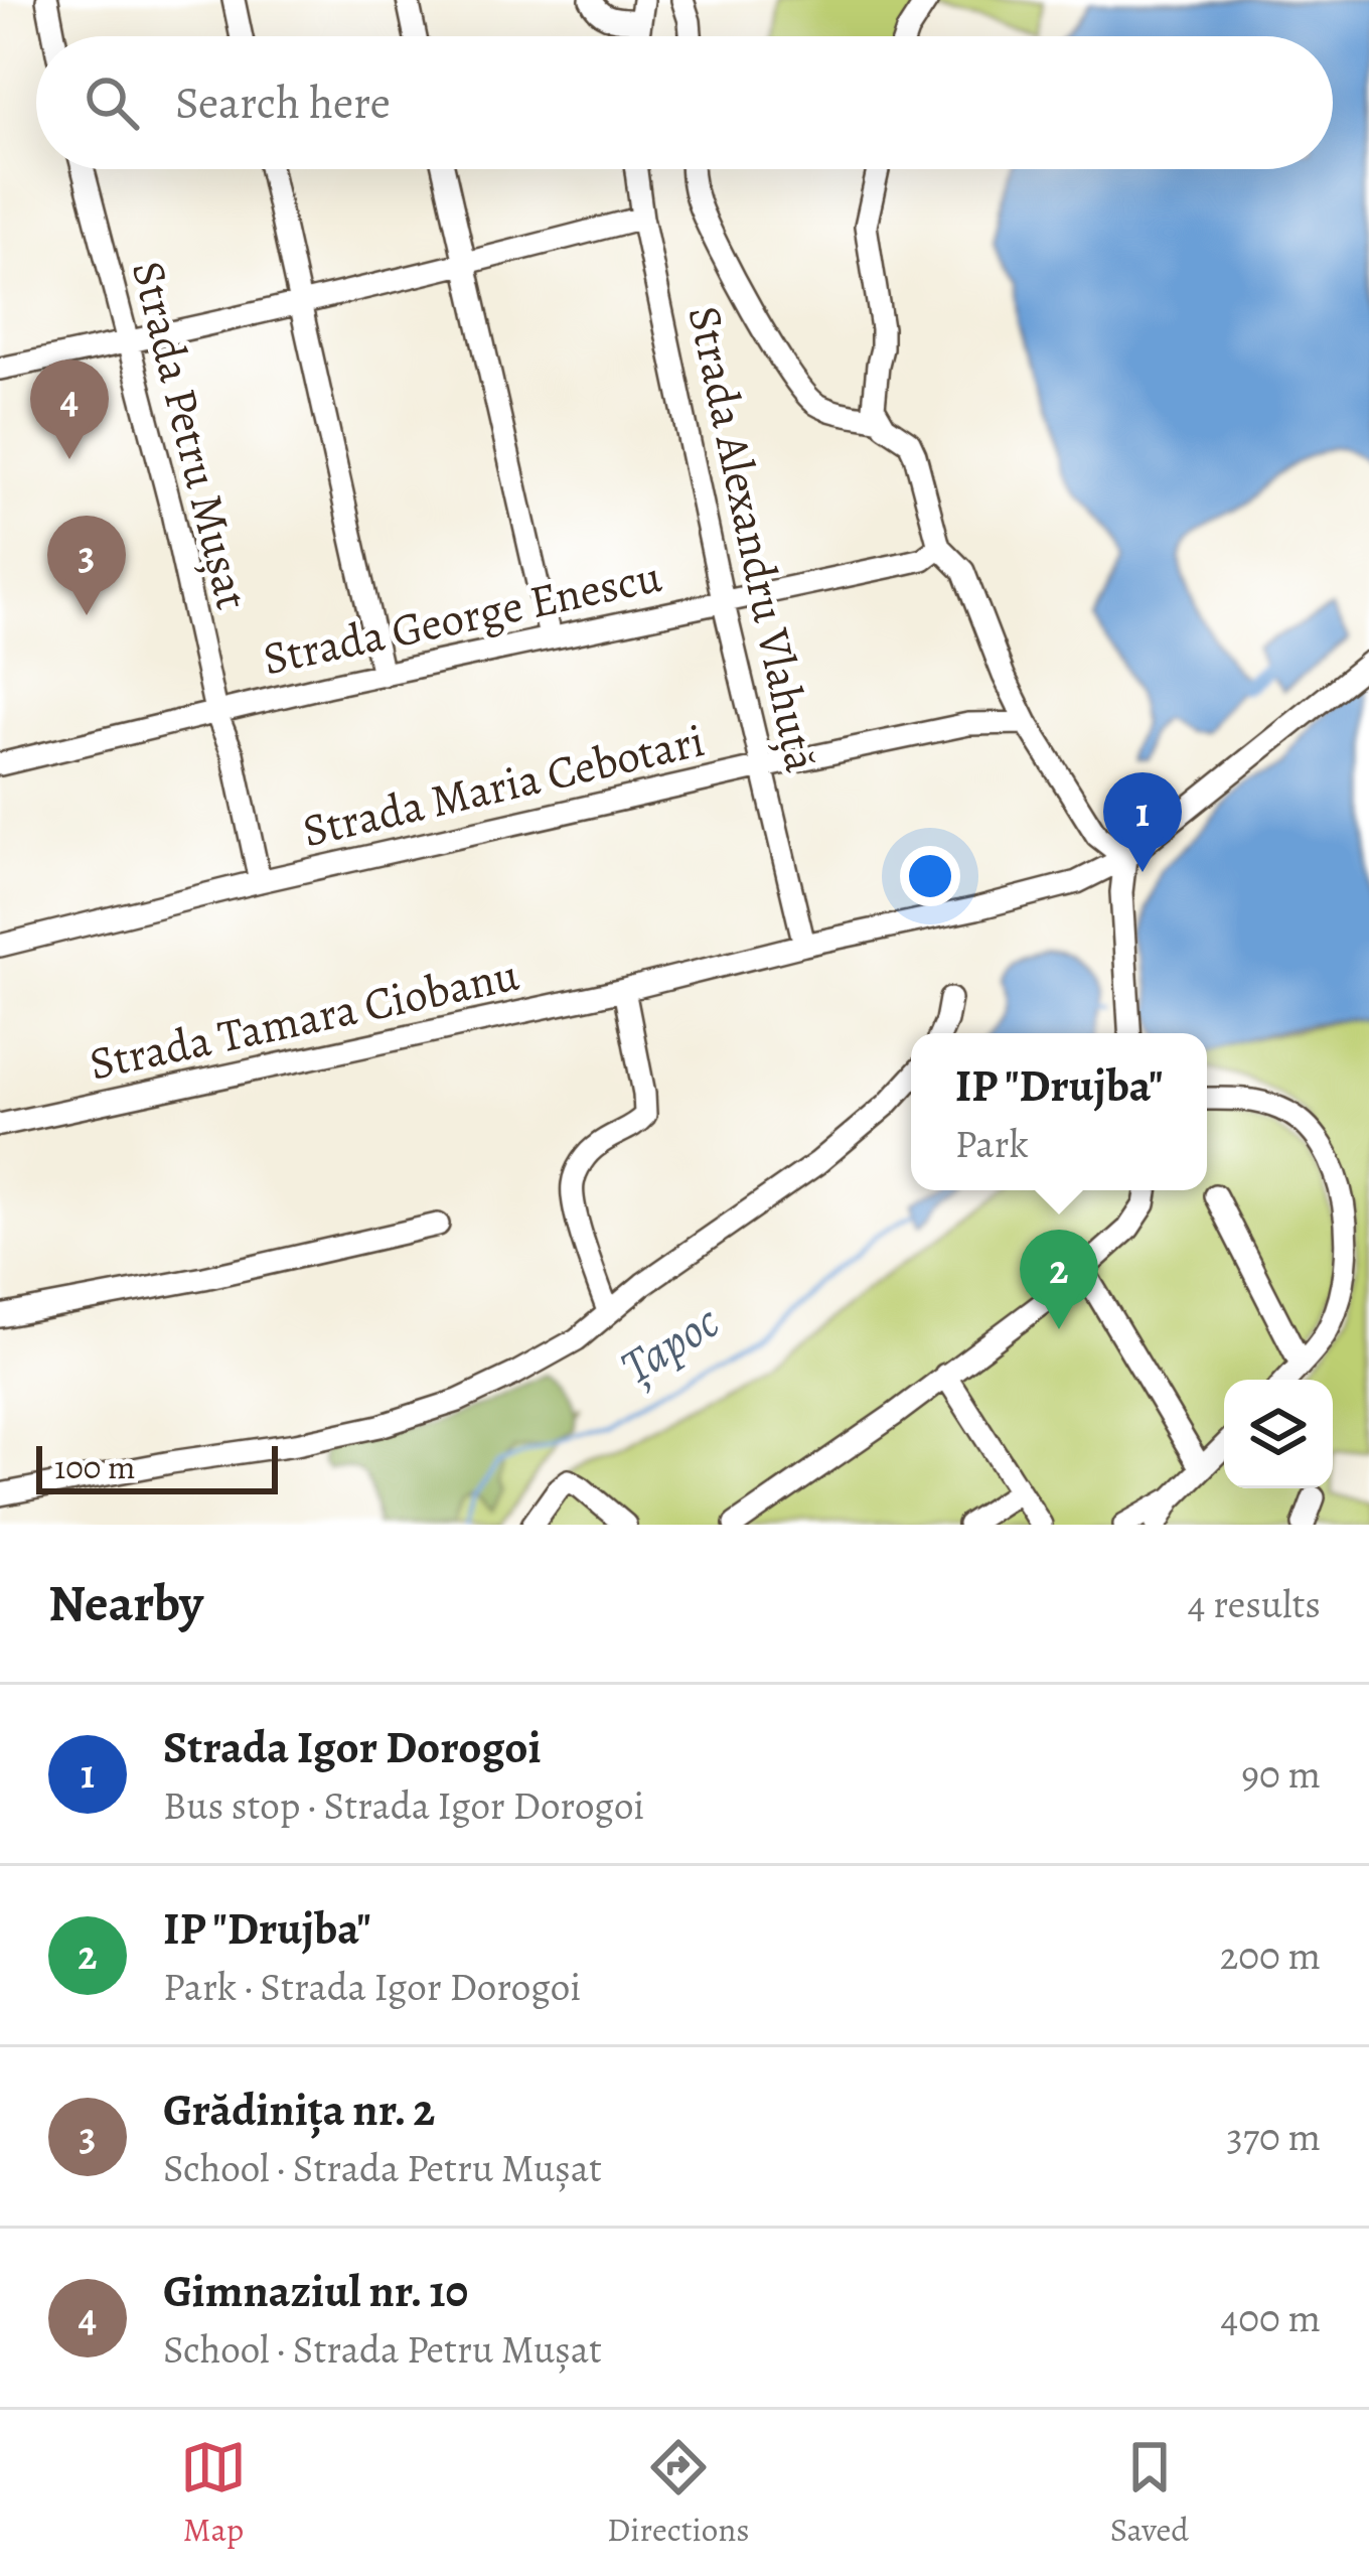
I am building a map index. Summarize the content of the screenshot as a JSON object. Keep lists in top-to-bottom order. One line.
{"streets":{"street":["Strada Petru Mușat","Strada Аlexandru Vlahuță","Strada George Enescu","Strada Maria Cebotari","Strada Tamara Ciobanu"]},"crossings":[["Strada Petru Mușat","Strada George Enescu"],["Strada Petru Mușat","Strada Maria Cebotari"],["Strada Аlexandru Vlahuță","Strada George Enescu"],["Strada Аlexandru Vlahuță","Strada Maria Cebotari"],["Strada Аlexandru Vlahuță","Strada Tamara Ciobanu"]],"water":["Țapoc"],"scale_bar":"100 m","page":{"search":"Search here","pins":["4","3","1","2"],"popup":["IP \"Drujba\"","Park"],"scale":"100 m","heading":["Nearby","4 results"],"list":[{"mark":"1","name":"Strada Igor Dorogoi","note":"Bus stop · Strada Igor Dorogoi","value":"90 m"},{"mark":"2","name":"IP \"Drujba\"","note":"Park · Strada Igor Dorogoi","value":"200 m"},{"mark":"3","name":"Grădinița nr. 2","note":"School · Strada Petru Mușat","value":"370 m"},{"mark":"4","name":"Gimnaziul nr. 10","note":"School · Strada Petru Mușat","value":"400 m"}],"nav":["Map","Directions","Saved"]}}
